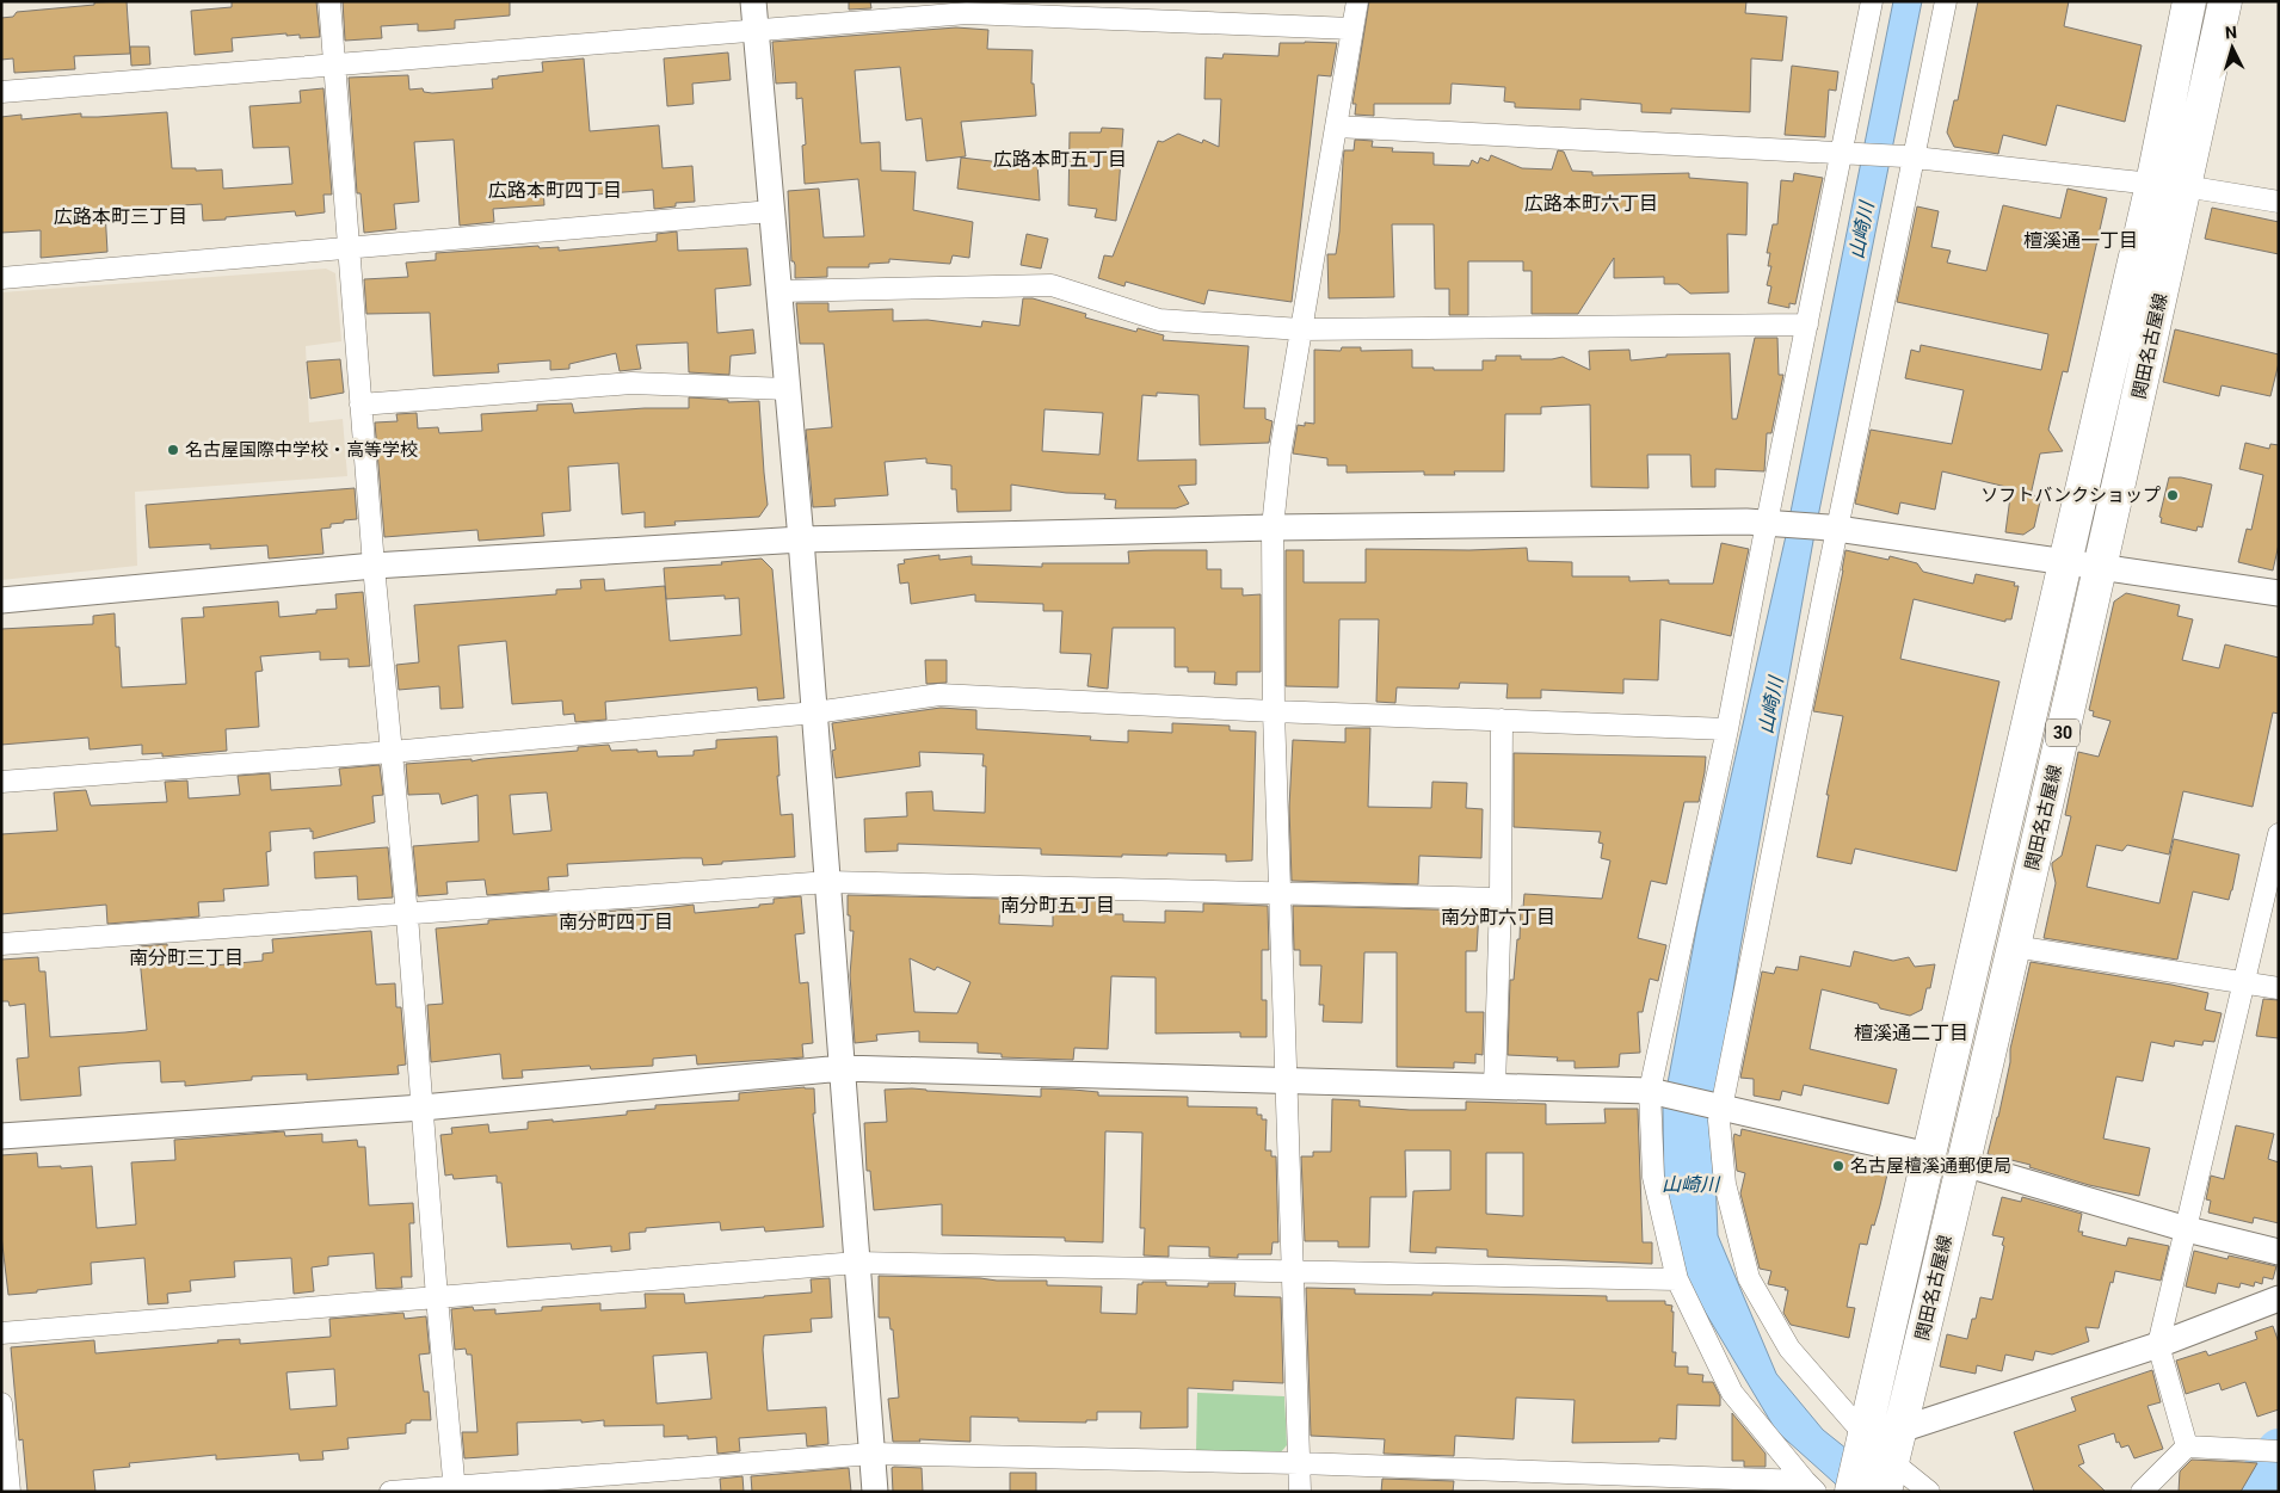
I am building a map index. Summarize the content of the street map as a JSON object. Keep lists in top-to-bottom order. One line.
{"streets":{"main road":["関田名古屋線","30"]},"districts":["広路本町五丁目","広路本町四丁目","広路本町六丁目","広路本町三丁目","檀溪通一丁目","南分町五丁目","南分町六丁目","南分町四丁目","南分町三丁目","檀溪通二丁目"],"water":["山崎川"],"places":["名古屋国際中学校・高等学校","ソフトバンクショップ","名古屋檀溪通郵便局"],"north":"top"}
